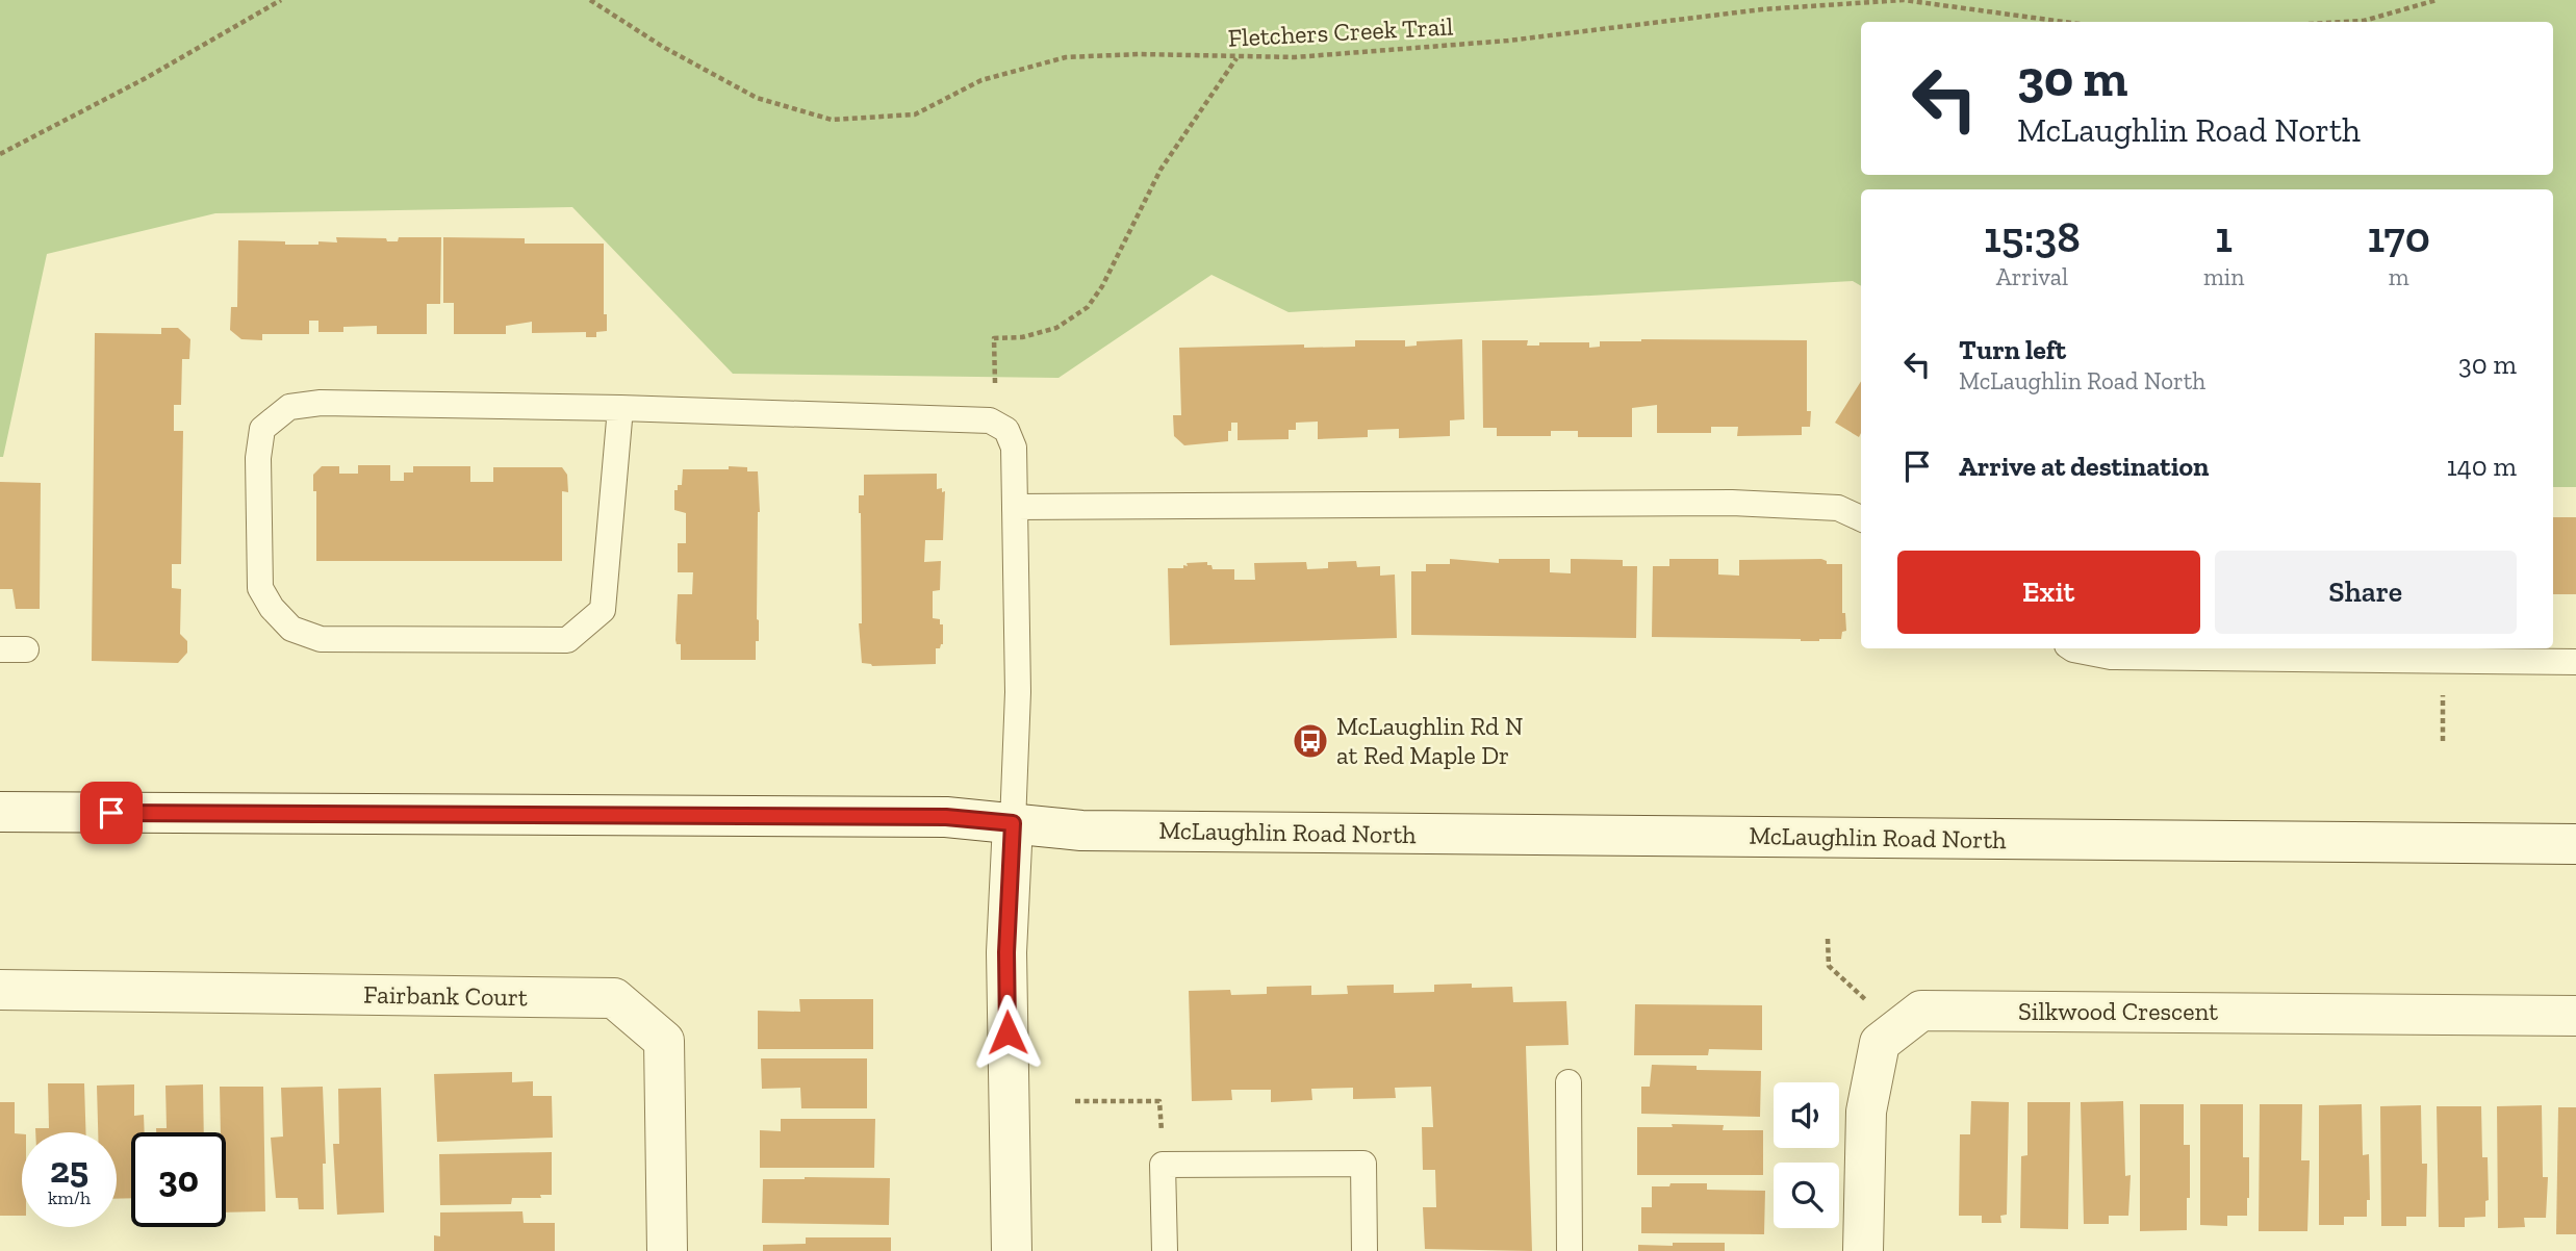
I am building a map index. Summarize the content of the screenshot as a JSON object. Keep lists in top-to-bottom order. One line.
{"streets":{"main road":["McLaughlin Road North","Fairbank Court","Silkwood Crescent"],"path":["Fletchers Creek Trail"]},"places":{"bus stop":["McLaughlin Rd N at Red Maple Dr"]},"page":{"turn":["30 m","McLaughlin Road North"],"eta":["15:38","Arrival","1","min","170","m"],"list":[{"name":"Turn left","note":"McLaughlin Road North","value":"30 m"},{"name":"Arrive at destination","value":"140 m"}],"buttons":["Exit","Share"],"speed":"25 km/h","limit":"30"}}
